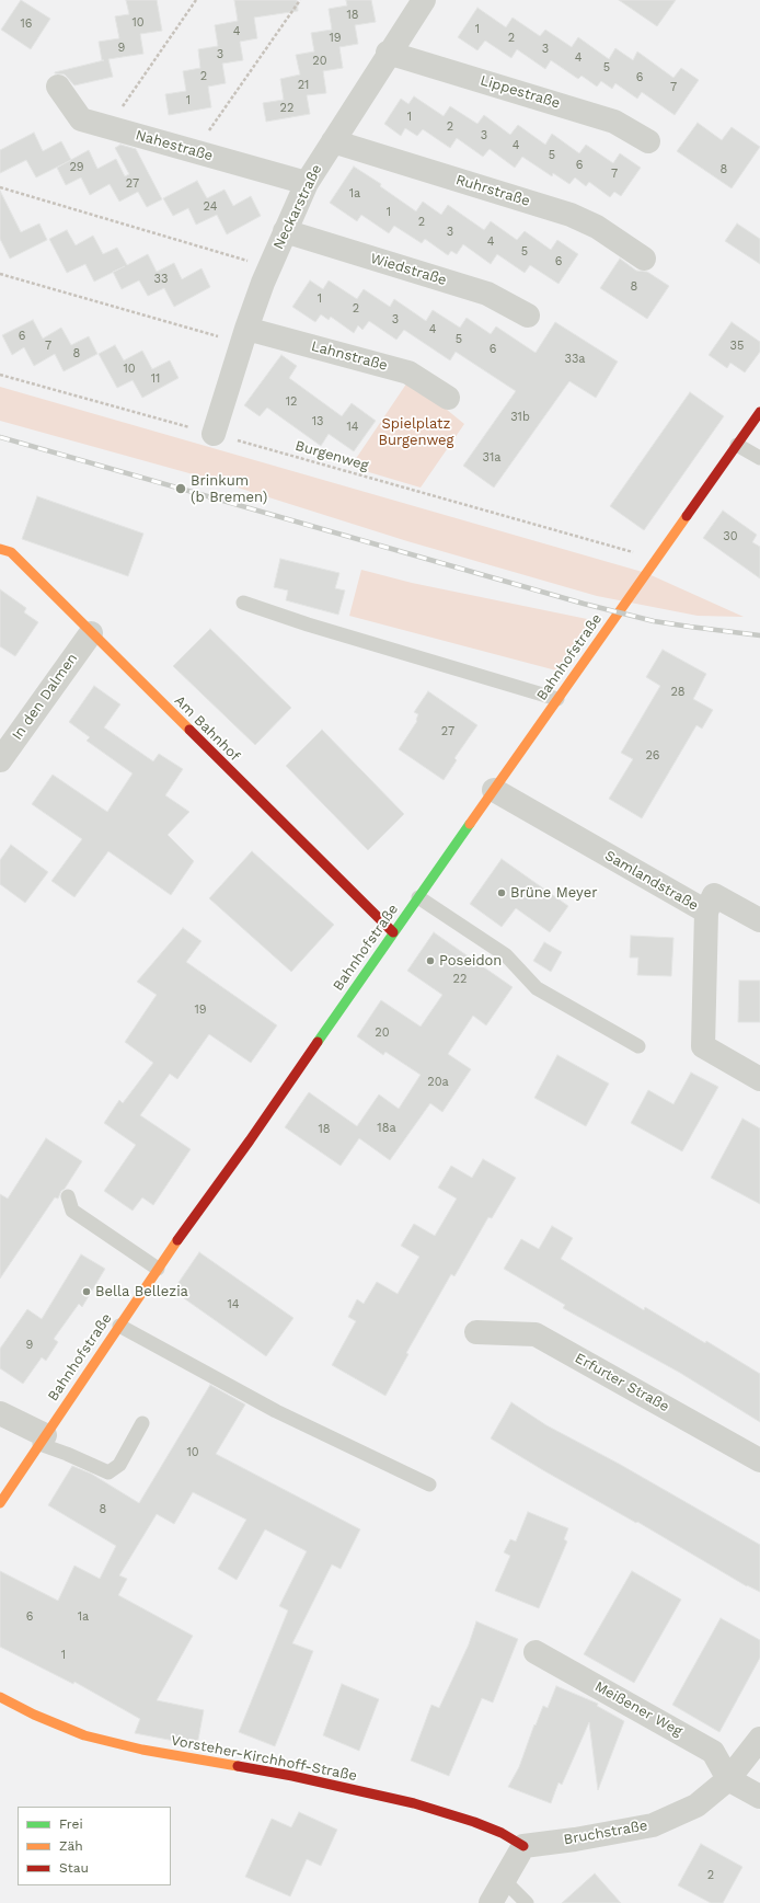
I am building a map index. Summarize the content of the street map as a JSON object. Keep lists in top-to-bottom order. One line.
{"streets":{"street":["Lippestraße","Nahestraße","Ruhrstraße","Neckarstraße","Wiedstraße","Lahnstraße","Bahnhofstraße","In den Dalmen","Am Bahnhof","Samlandstraße","Erfurter Straße","Meißener Weg","Vorsteher-Kirchhoff-Straße","Bruchstraße"],"path":["Burgenweg"]},"crossings":[["Lippestraße","Neckarstraße"],["Nahestraße","Neckarstraße"],["Ruhrstraße","Neckarstraße"],["Neckarstraße","Wiedstraße"],["Neckarstraße","Lahnstraße"],["Neckarstraße","Burgenweg"],["Burgenweg","Bahnhofstraße"],["Bahnhofstraße","Am Bahnhof"],["Bahnhofstraße","Samlandstraße"],["In den Dalmen","Am Bahnhof"],["Meißener Weg","Bruchstraße"],["Vorsteher-Kirchhoff-Straße","Bruchstraße"]],"parks":["Spielplatz Burgenweg"],"places":["Brinkum (b Bremen)","Brüne Meyer","Poseidon","Bella Bellezia"],"house_numbers":["18","10","16","1","4","19","2","9","3","3","4","20","5","2","6","21","7","1","22","1","2","3","4","5","6","29","8","7","27","1a","24","1","2","3","4","5","6","33","8","1","2","3","4","6","5","7","35","6","8","33a","10","11","12","31b","13","14","31a","30","28","27","26","22","19","20","20a","18a","18","14","9","10","8","6","1a","1","2"],"legend":["Frei","Zäh","Stau"]}
